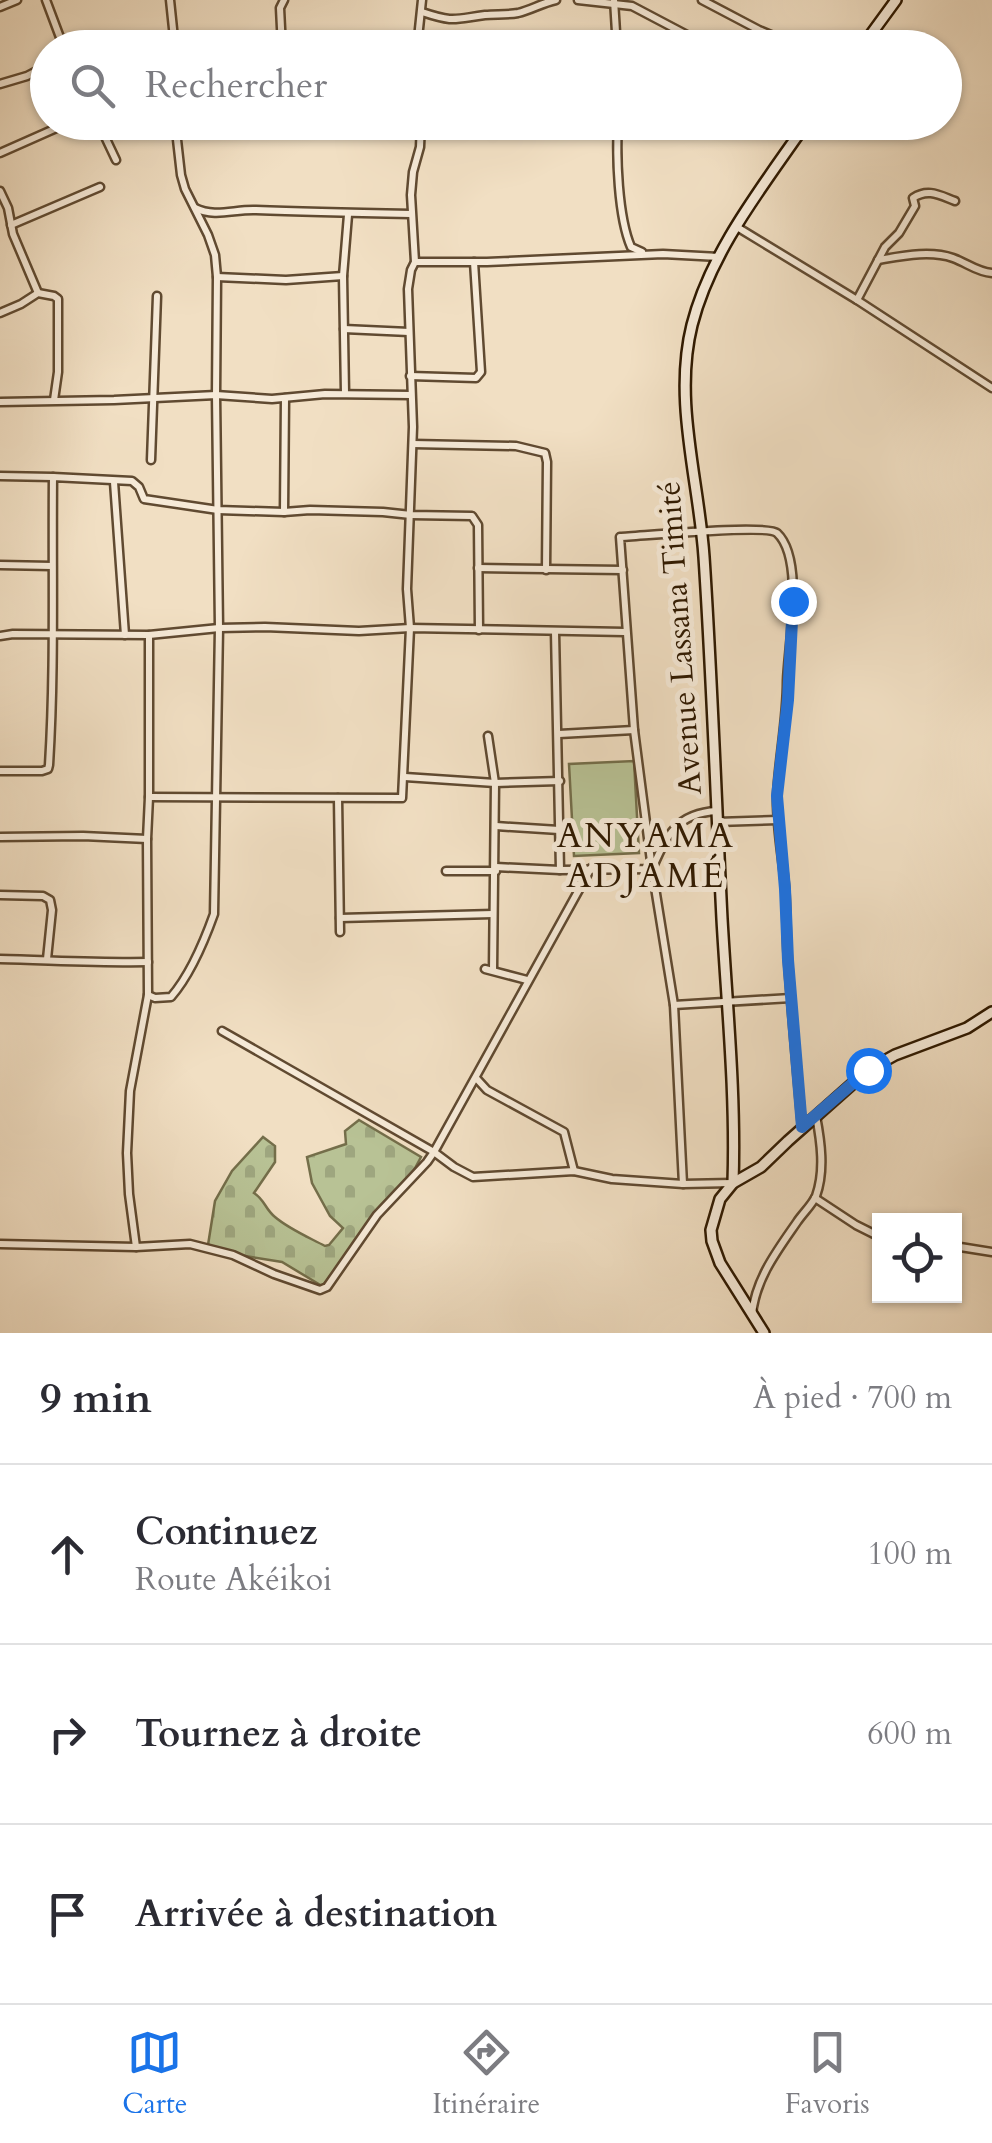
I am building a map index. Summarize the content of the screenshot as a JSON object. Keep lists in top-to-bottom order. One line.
{"streets":{"street":["Avenue Lassana Timité"]},"districts":["ANYAMA ADJAMÉ"],"page":{"search":"Rechercher","heading":["9 min","À pied · 700 m"],"list":[["Continuez","Route Akéikoi","100 m"],["Tournez à droite","600 m"],"Arrivée à destination"],"nav":["Carte","Itinéraire","Favoris"]}}
